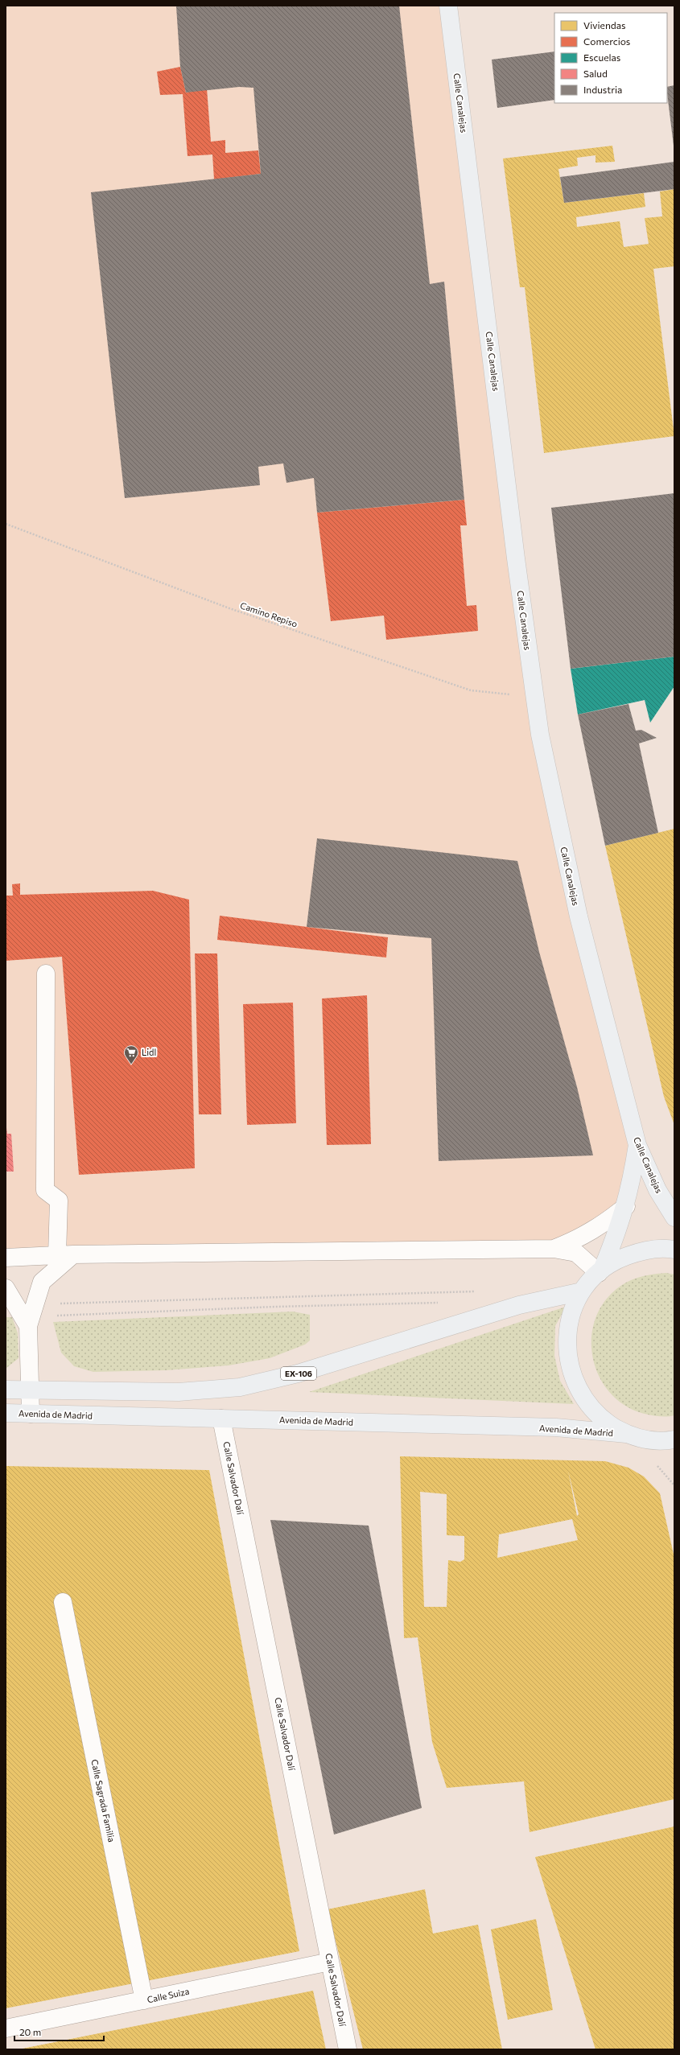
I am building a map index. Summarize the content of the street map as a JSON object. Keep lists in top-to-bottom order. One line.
{"streets":{"main road":["Calle Canalejas","EX-106","Avenida de Madrid"],"street":["Calle Salvador Dalí","Calle Sagrada Familia","Calle Suiza"],"path":["Camino Repiso"]},"crossings":[["Calle Canalejas","Camino Repiso"],["Avenida de Madrid","Calle Salvador Dalí"],["Calle Salvador Dalí","Calle Suiza"],["Calle Sagrada Familia","Calle Suiza"]],"places":{"supermarket":["Lidl"]},"legend":["Viviendas","Comercios","Escuelas","Salud","Industria"],"scale_bar":"20 m"}
